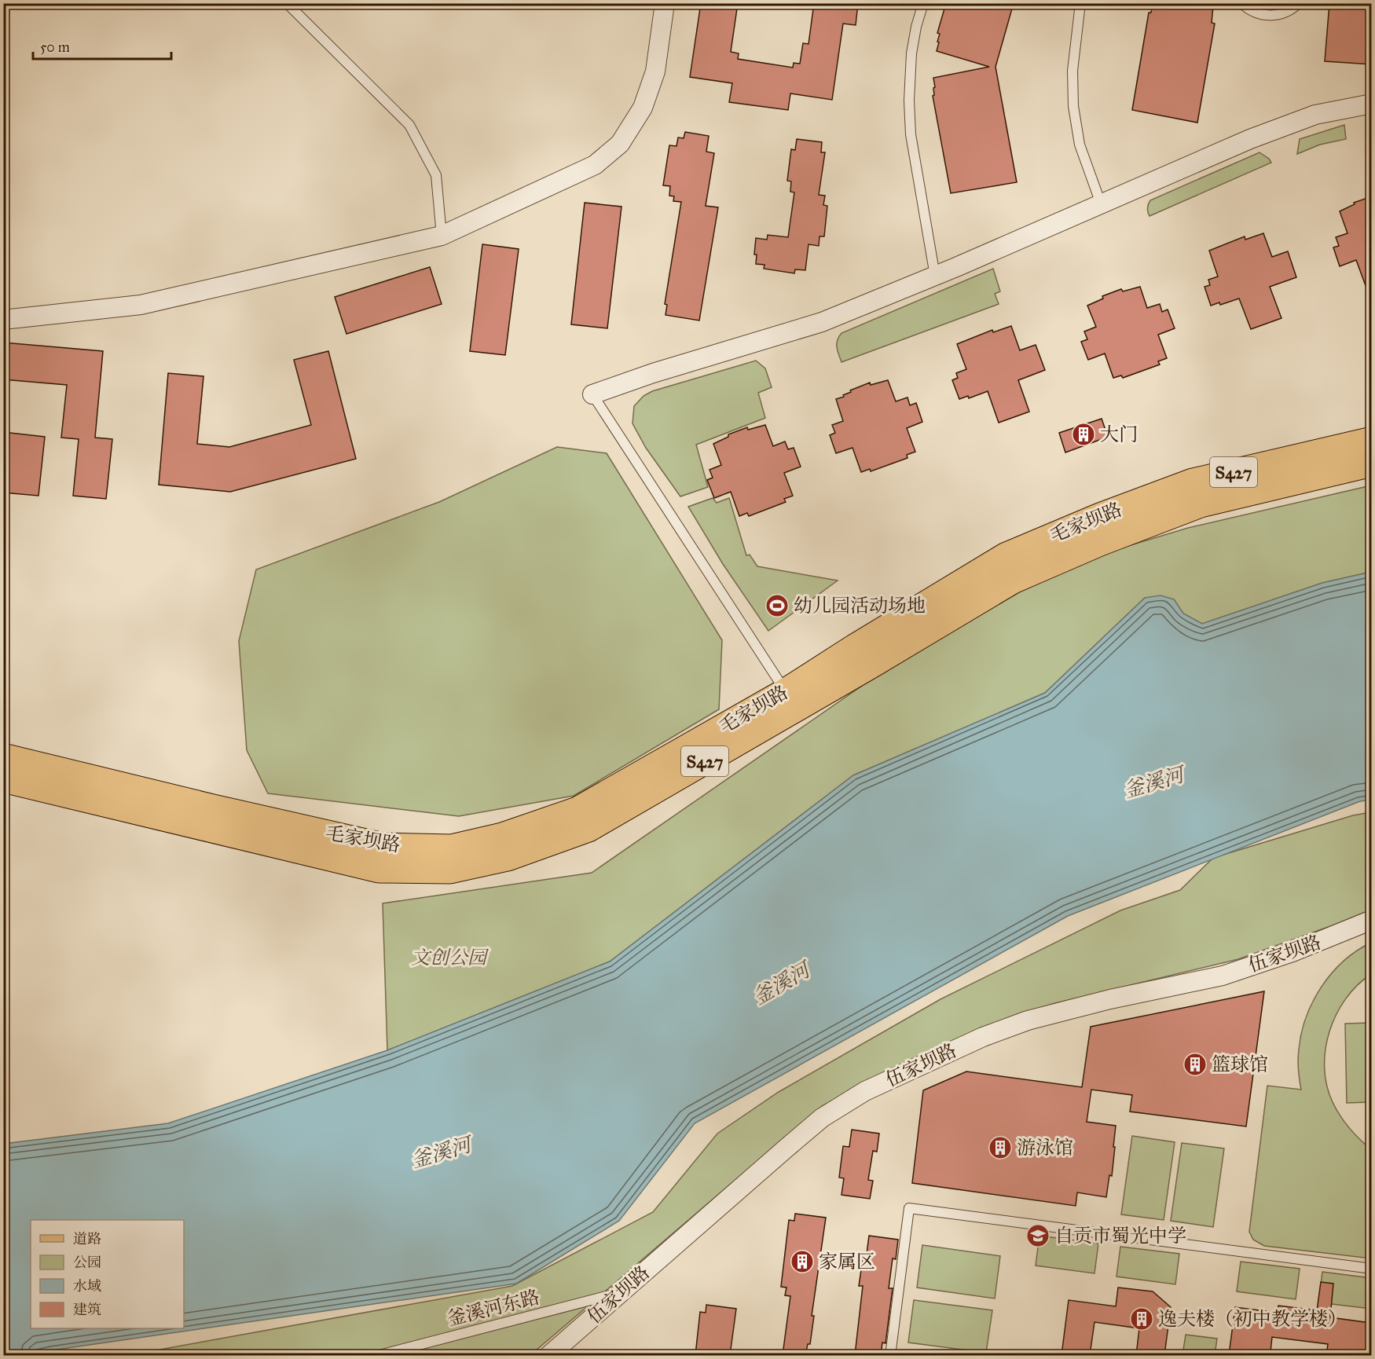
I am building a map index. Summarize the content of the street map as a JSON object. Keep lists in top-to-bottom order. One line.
{"streets":{"main road":["S427","毛家坝路"],"street":["伍家坝路"],"lane":["釜溪河东路"]},"crossings":[["伍家坝路","釜溪河东路"]],"water":["釜溪河"],"parks":["文创公园"],"places":{"building":["大门","篮球馆","游泳馆","家属区","逸夫楼（初中教学楼）"],"sports":["幼儿园活动场地"],"school or university":["自贡市蜀光中学"]},"legend":["道路","公园","水域","建筑"],"scale_bar":"50 m"}
